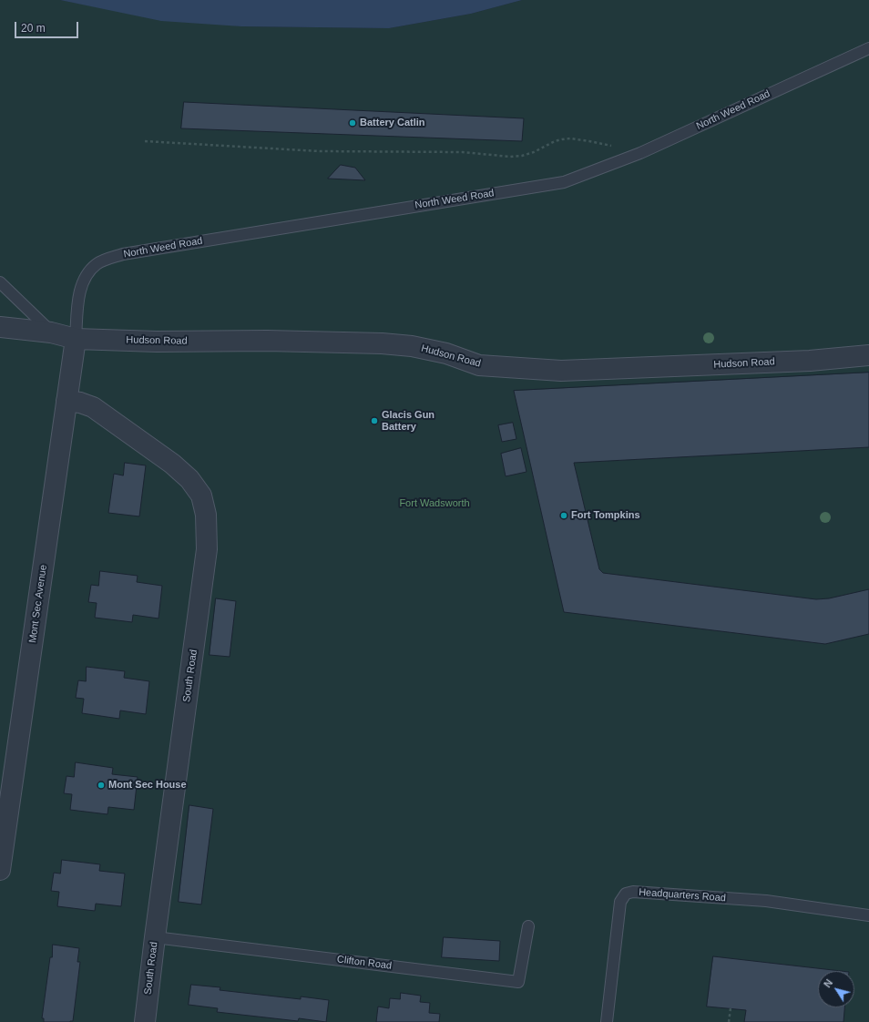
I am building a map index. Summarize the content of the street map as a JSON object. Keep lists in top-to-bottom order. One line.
{"streets":{"street":["Hudson Road","Mont Sec Avenue","South Road"],"lane":["North Weed Road","Headquarters Road","Clifton Road"]},"crossings":[["North Weed Road","Hudson Road"],["North Weed Road","Mont Sec Avenue"],["Hudson Road","Mont Sec Avenue"],["Mont Sec Avenue","South Road"],["South Road","Clifton Road"]],"parks":["Fort Wadsworth"],"places":["Battery Catlin","Glacis Gun Battery","Fort Tompkins","Mont Sec House"],"scale_bar":"20 m","north":"top left"}
